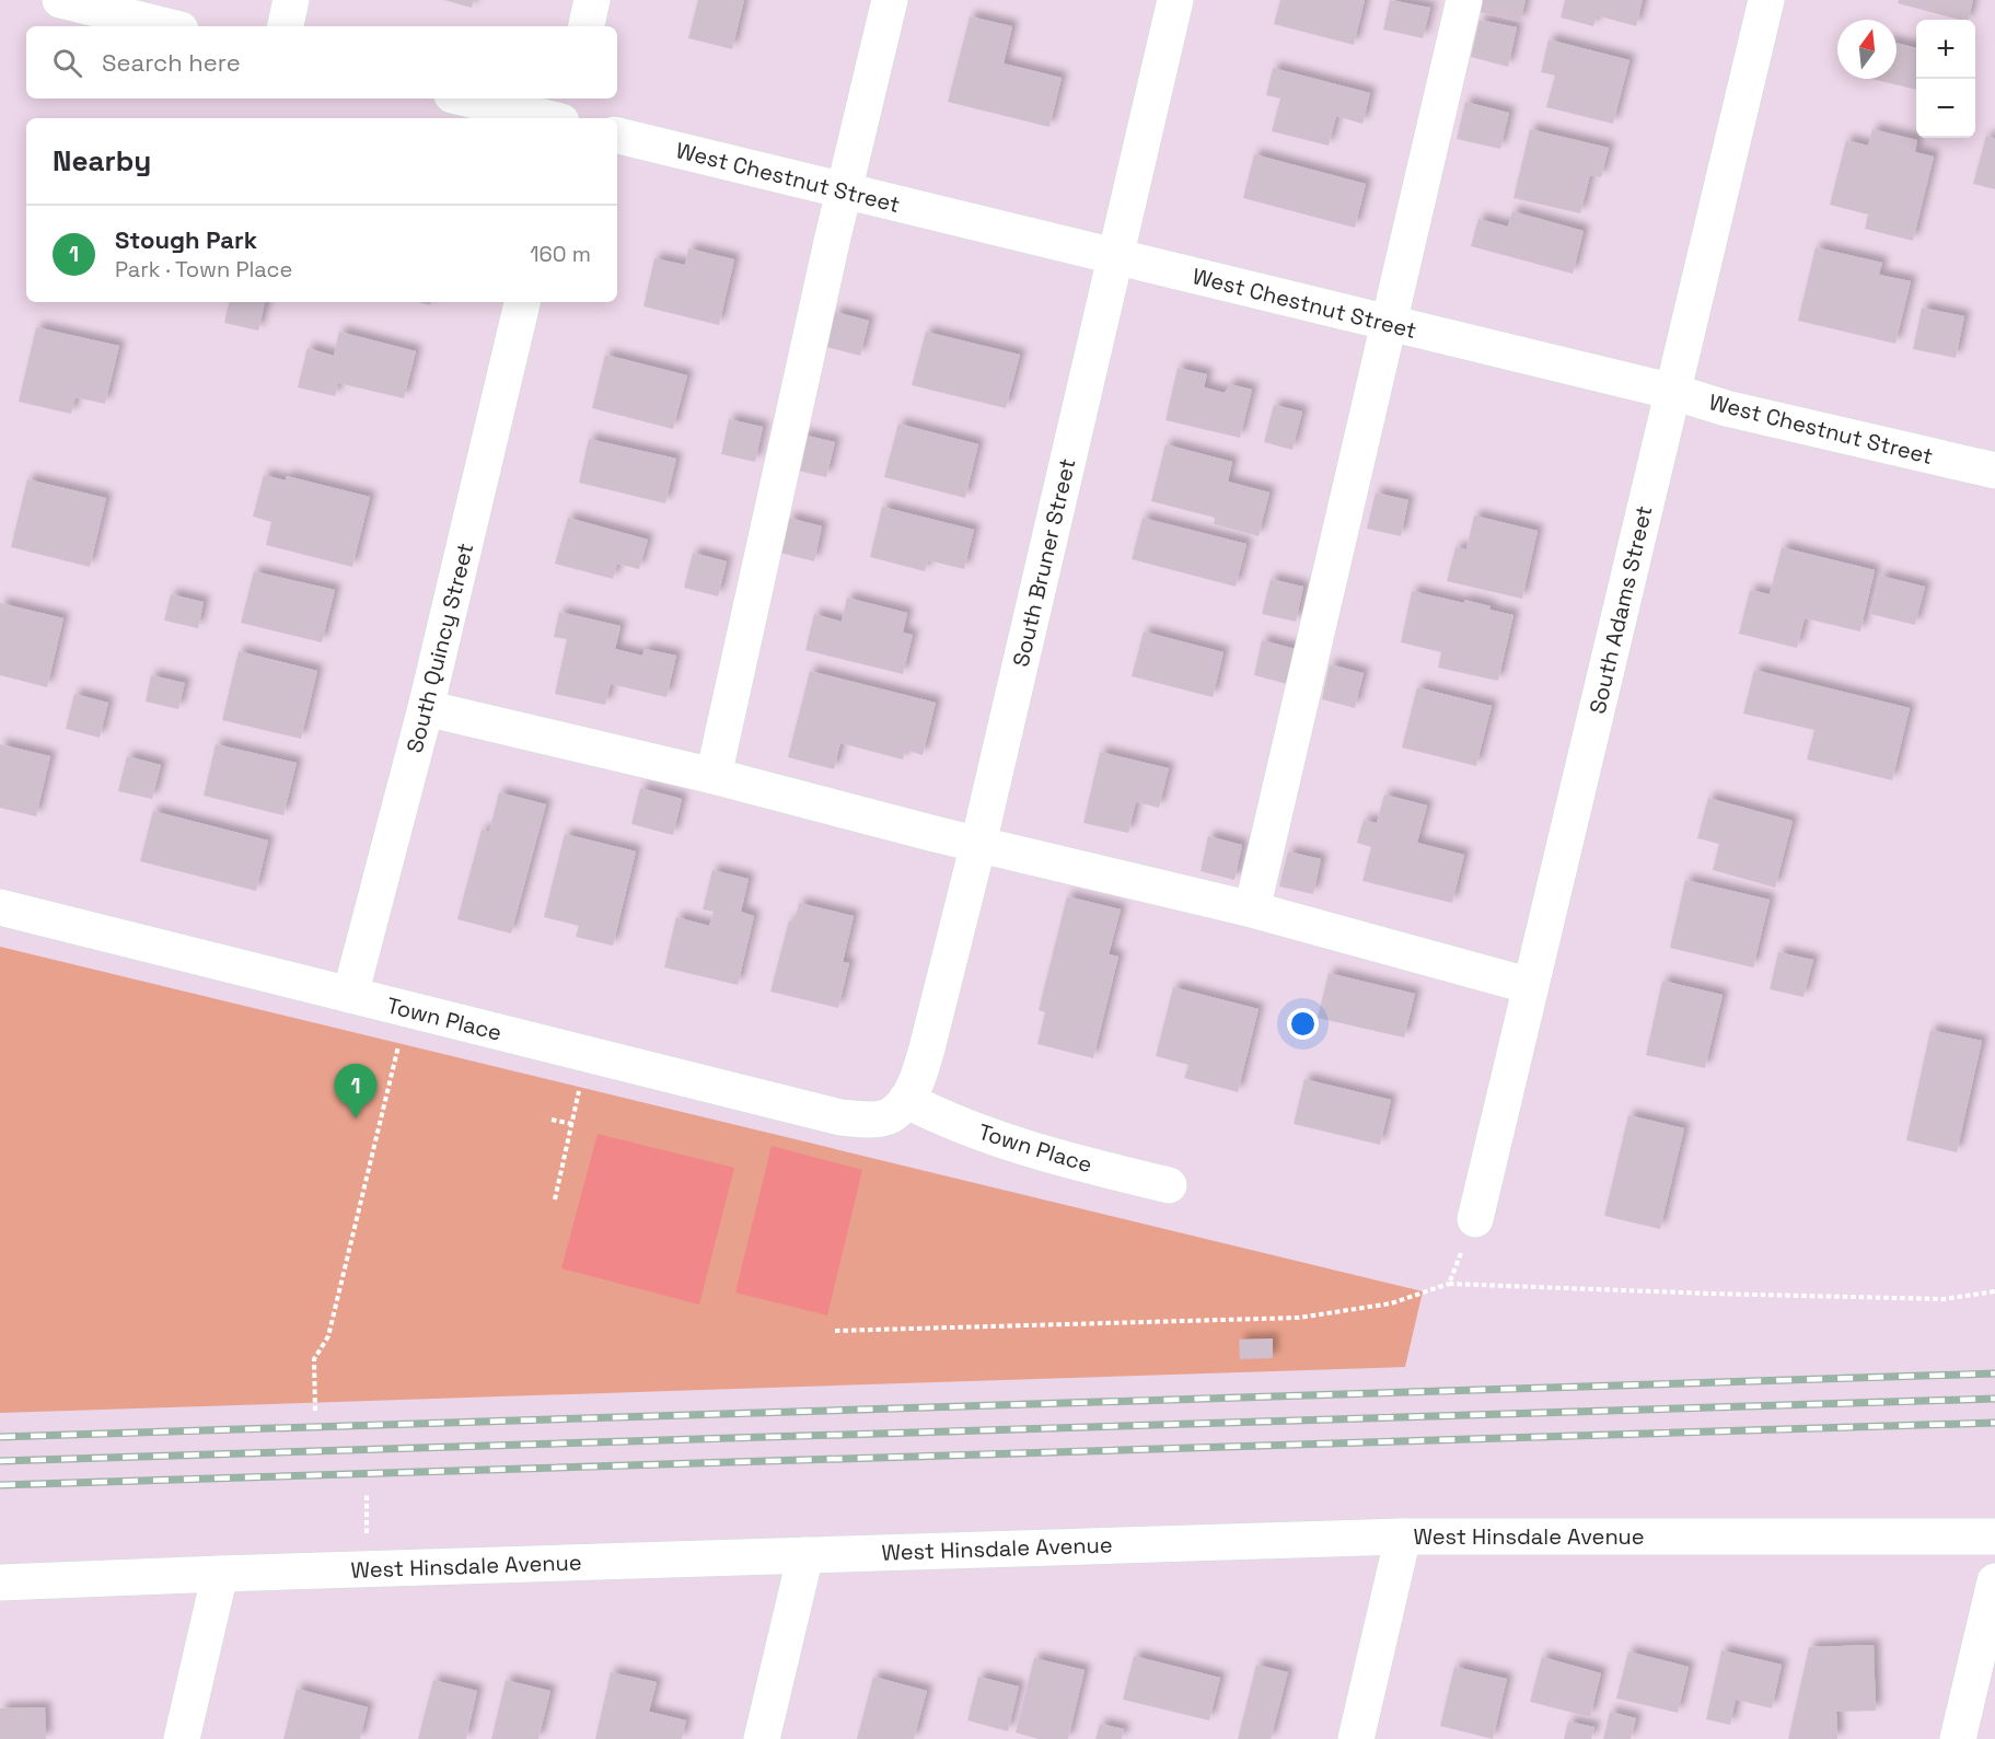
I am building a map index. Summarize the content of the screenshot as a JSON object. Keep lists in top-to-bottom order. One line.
{"streets":{"street":["West Chestnut Street","South Bruner Street","South Adams Street","South Quincy Street","Town Place","West Hinsdale Avenue"]},"crossings":[["West Chestnut Street","South Bruner Street"],["West Chestnut Street","South Adams Street"],["South Bruner Street","Town Place"],["South Quincy Street","Town Place"]],"north":"top","page":{"map_buttons":["+","−"],"search":"Search here","heading":"Nearby","list":[{"mark":"1","name":"Stough Park","note":"Park · Town Place","value":"160 m"}],"pins":"1"}}
